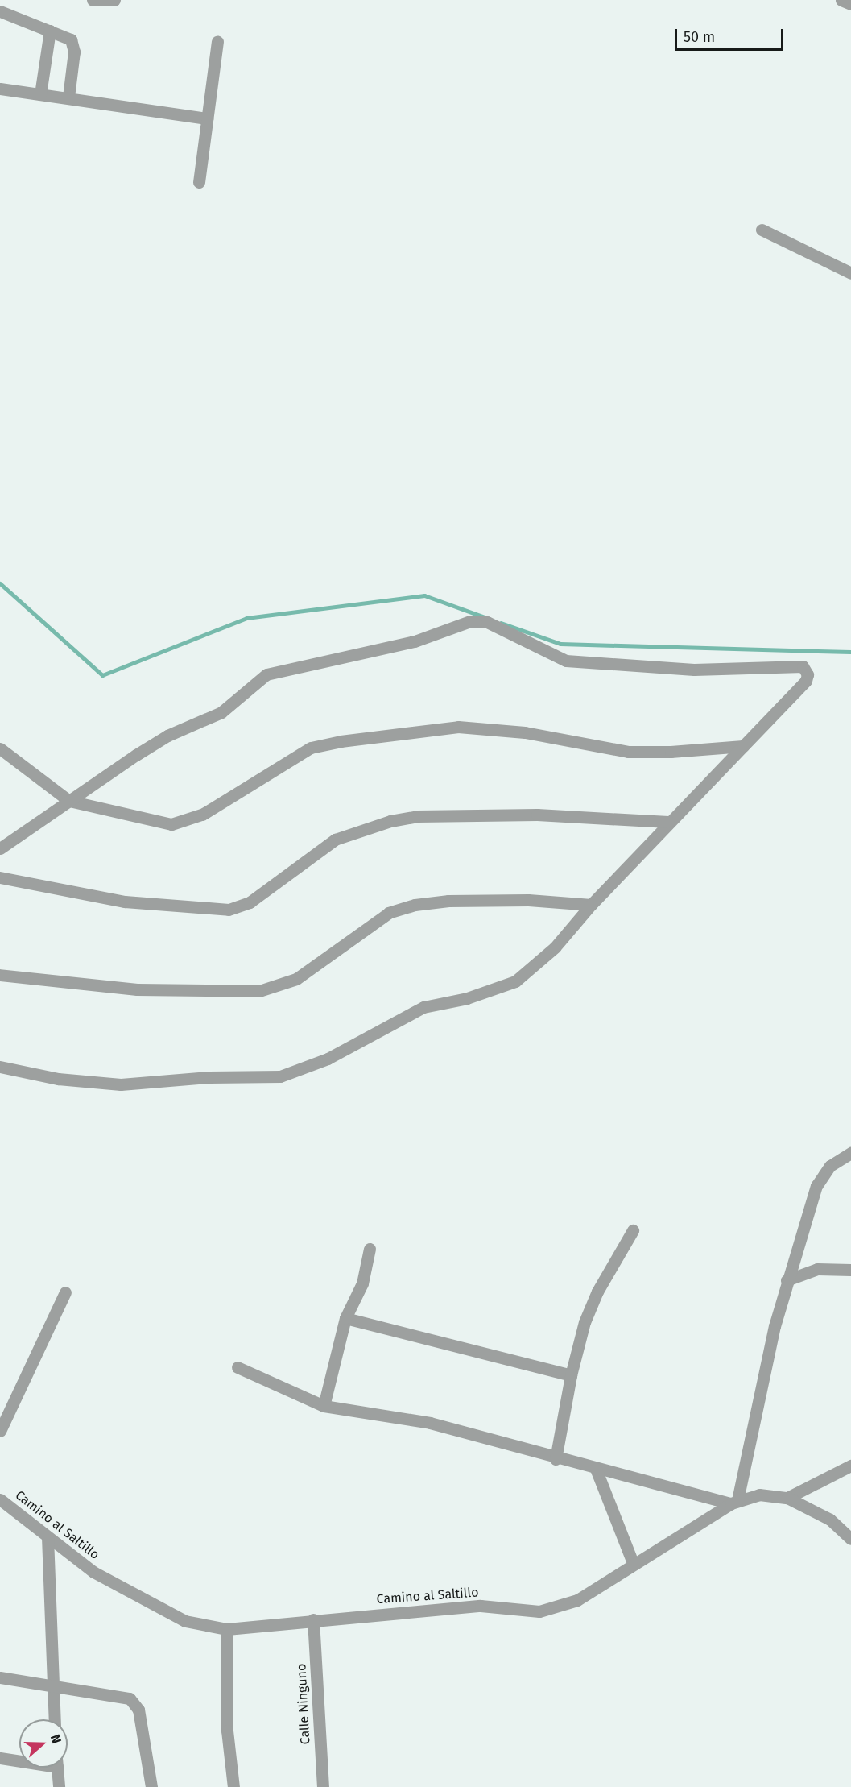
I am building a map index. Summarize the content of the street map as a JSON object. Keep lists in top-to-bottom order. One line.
{"streets":{"street":["Camino al Saltillo","Calle Ninguno"]},"crossings":[["Camino al Saltillo","Calle Ninguno"]],"scale_bar":"50 m","north":"right"}
